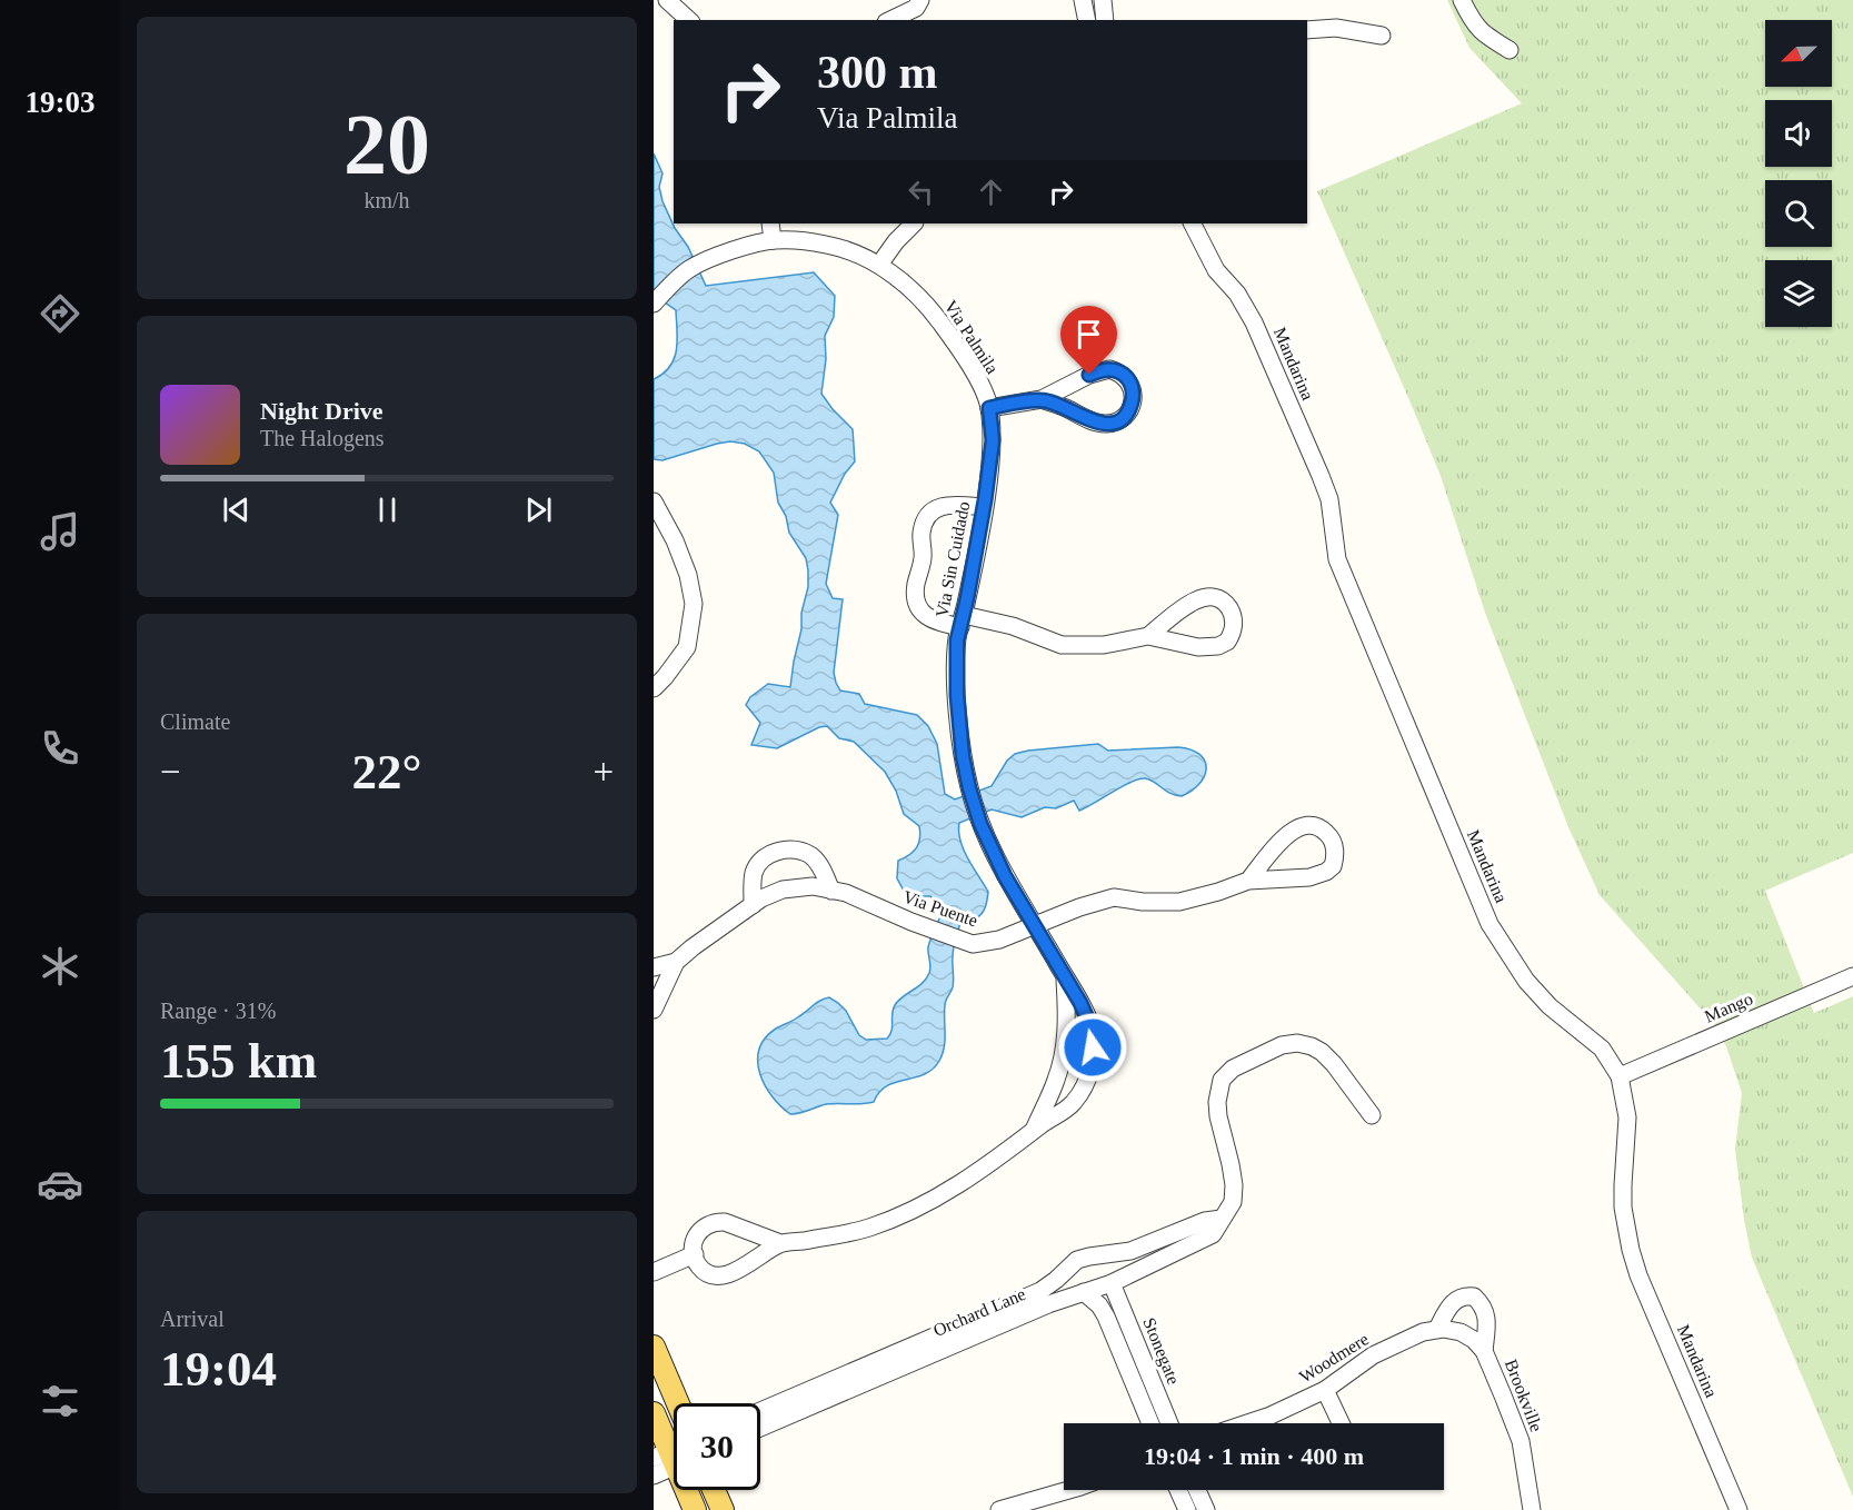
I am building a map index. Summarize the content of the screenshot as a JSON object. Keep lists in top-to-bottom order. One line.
{"streets":{"street":["Via Palmila","Mandarina","Via Sin Cuidado","Via Puente","Mango","Orchard Lane","Stonegate","Woodmere","Brookville"]},"crossings":[["Via Palmila","Via Sin Cuidado"],["Mandarina","Mango"],["Via Sin Cuidado","Via Puente"],["Orchard Lane","Stonegate"],["Woodmere","Brookville"]],"north":"bottom left","page":{"tabs":"19:03","tile":[["20","km/h"],"Climate",["Range · 31%","155 km"],["Arrival","19:04"]],"turn":["300 m","Via Palmila"],"song":["Night Drive","The Halogens"],"heat":["−","22°","+"],"limit":"30","trip":"19:04 · 1 min · 400 m"}}
